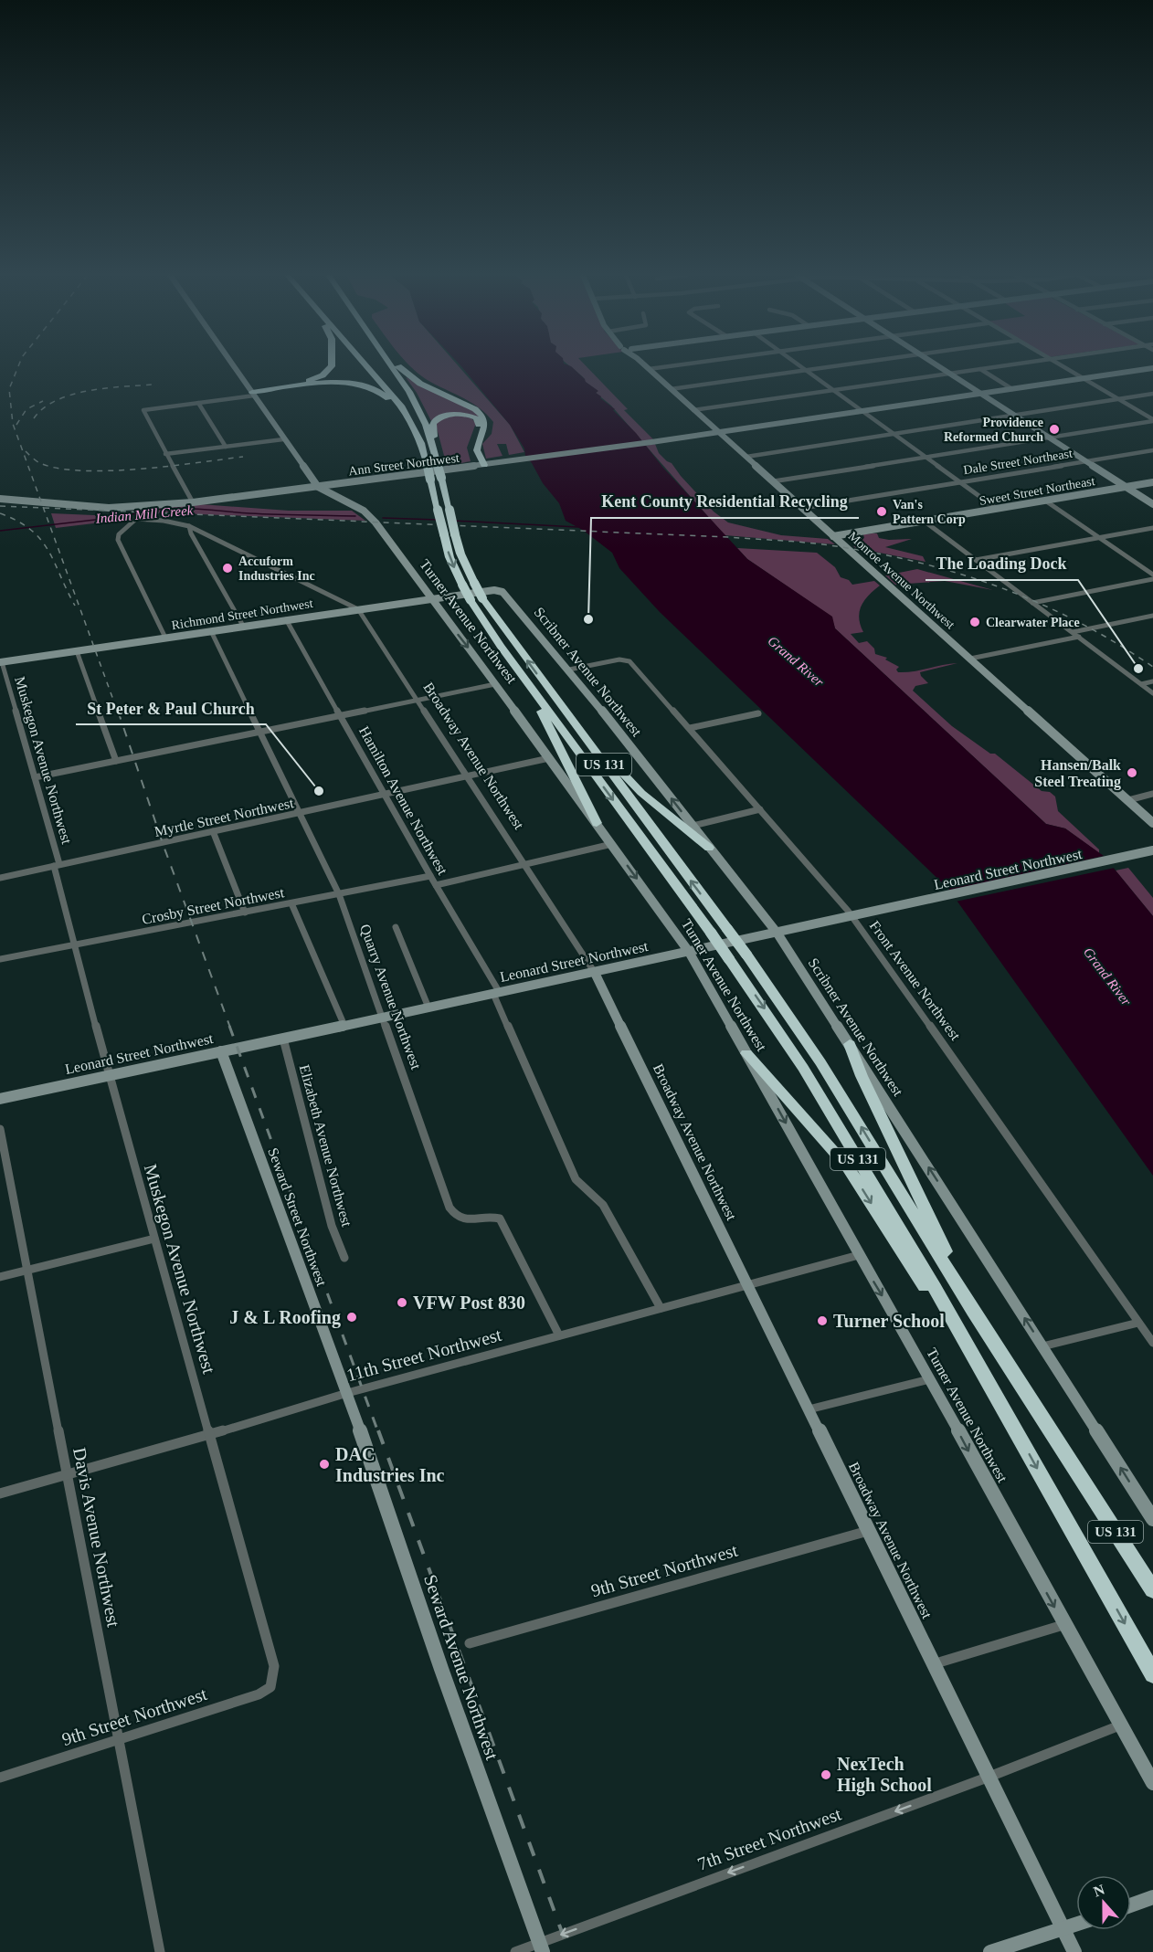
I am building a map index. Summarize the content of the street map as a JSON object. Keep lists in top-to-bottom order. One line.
{"streets":{"highway":["US 131"],"street":["Dale Street Northeast","Ann Street Northwest","Sweet Street Northeast","Monroe Avenue Northwest","Richmond Street Northwest","Turner Avenue Northwest","Scribner Avenue Northwest","Broadway Avenue Northwest","Muskegon Avenue Northwest","Hamilton Avenue Northwest","Myrtle Street Northwest","Leonard Street Northwest","Crosby Street Northwest","Front Avenue Northwest","Quarry Avenue Northwest","Elizabeth Avenue Northwest","Seward Street Northwest","11th Street Northwest","Davis Avenue Northwest","9th Street Northwest","Seward Avenue Northwest","7th Street Northwest"]},"crossings":[["Dale Street Northeast","Monroe Avenue Northwest"],["Ann Street Northwest","Monroe Avenue Northwest"],["Ann Street Northwest","Turner Avenue Northwest"],["Sweet Street Northeast","Monroe Avenue Northwest"],["Richmond Street Northwest","Turner Avenue Northwest"],["Richmond Street Northwest","Scribner Avenue Northwest"],["Richmond Street Northwest","Broadway Avenue Northwest"],["Richmond Street Northwest","Muskegon Avenue Northwest"],["Richmond Street Northwest","US 131"],["Richmond Street Northwest","Hamilton Avenue Northwest"],["Richmond Street Northwest","Quarry Avenue Northwest"],["Turner Avenue Northwest","Myrtle Street Northwest"],["Turner Avenue Northwest","Leonard Street Northwest"],["Turner Avenue Northwest","11th Street Northwest"],["Turner Avenue Northwest","7th Street Northwest"],["Scribner Avenue Northwest","US 131"],["Scribner Avenue Northwest","Leonard Street Northwest"],["Scribner Avenue Northwest","Front Avenue Northwest"],["Broadway Avenue Northwest","Myrtle Street Northwest"],["Broadway Avenue Northwest","Leonard Street Northwest"],["Broadway Avenue Northwest","11th Street Northwest"],["Broadway Avenue Northwest","9th Street Northwest"],["Broadway Avenue Northwest","7th Street Northwest"],["Muskegon Avenue Northwest","Myrtle Street Northwest"],["Muskegon Avenue Northwest","Leonard Street Northwest"],["Muskegon Avenue Northwest","Crosby Street Northwest"],["Muskegon Avenue Northwest","11th Street Northwest"],["Muskegon Avenue Northwest","9th Street Northwest"],["Hamilton Avenue Northwest","Myrtle Street Northwest"],["Hamilton Avenue Northwest","Leonard Street Northwest"],["Hamilton Avenue Northwest","Crosby Street Northwest"],["Hamilton Avenue Northwest","11th Street Northwest"],["Myrtle Street Northwest","Quarry Avenue Northwest"],["Leonard Street Northwest","Front Avenue Northwest"],["Leonard Street Northwest","Quarry Avenue Northwest"],["Leonard Street Northwest","Elizabeth Avenue Northwest"],["Leonard Street Northwest","Seward Street Northwest"],["Crosby Street Northwest","Quarry Avenue Northwest"],["Quarry Avenue Northwest","11th Street Northwest"],["Seward Street Northwest","11th Street Northwest"],["Seward Street Northwest","Seward Avenue Northwest"],["11th Street Northwest","Davis Avenue Northwest"],["11th Street Northwest","Seward Avenue Northwest"],["Davis Avenue Northwest","9th Street Northwest"],["Seward Avenue Northwest","7th Street Northwest"]],"one_way":["Turner Avenue Northwest","Scribner Avenue Northwest","7th Street Northwest"],"water":["Indian Mill Creek","Grand River"],"places":["Providence Reformed Church","Van's Pattern Corp","Accuform Industries Inc","Kent County Residential Recycling","Clearwater Place","The Loading Dock","Hansen/Balk Steel Treating","St Peter & Paul Church","VFW Post 830","J & L Roofing","Turner School","DAC Industries Inc","NexTech High School"],"north":"top"}
